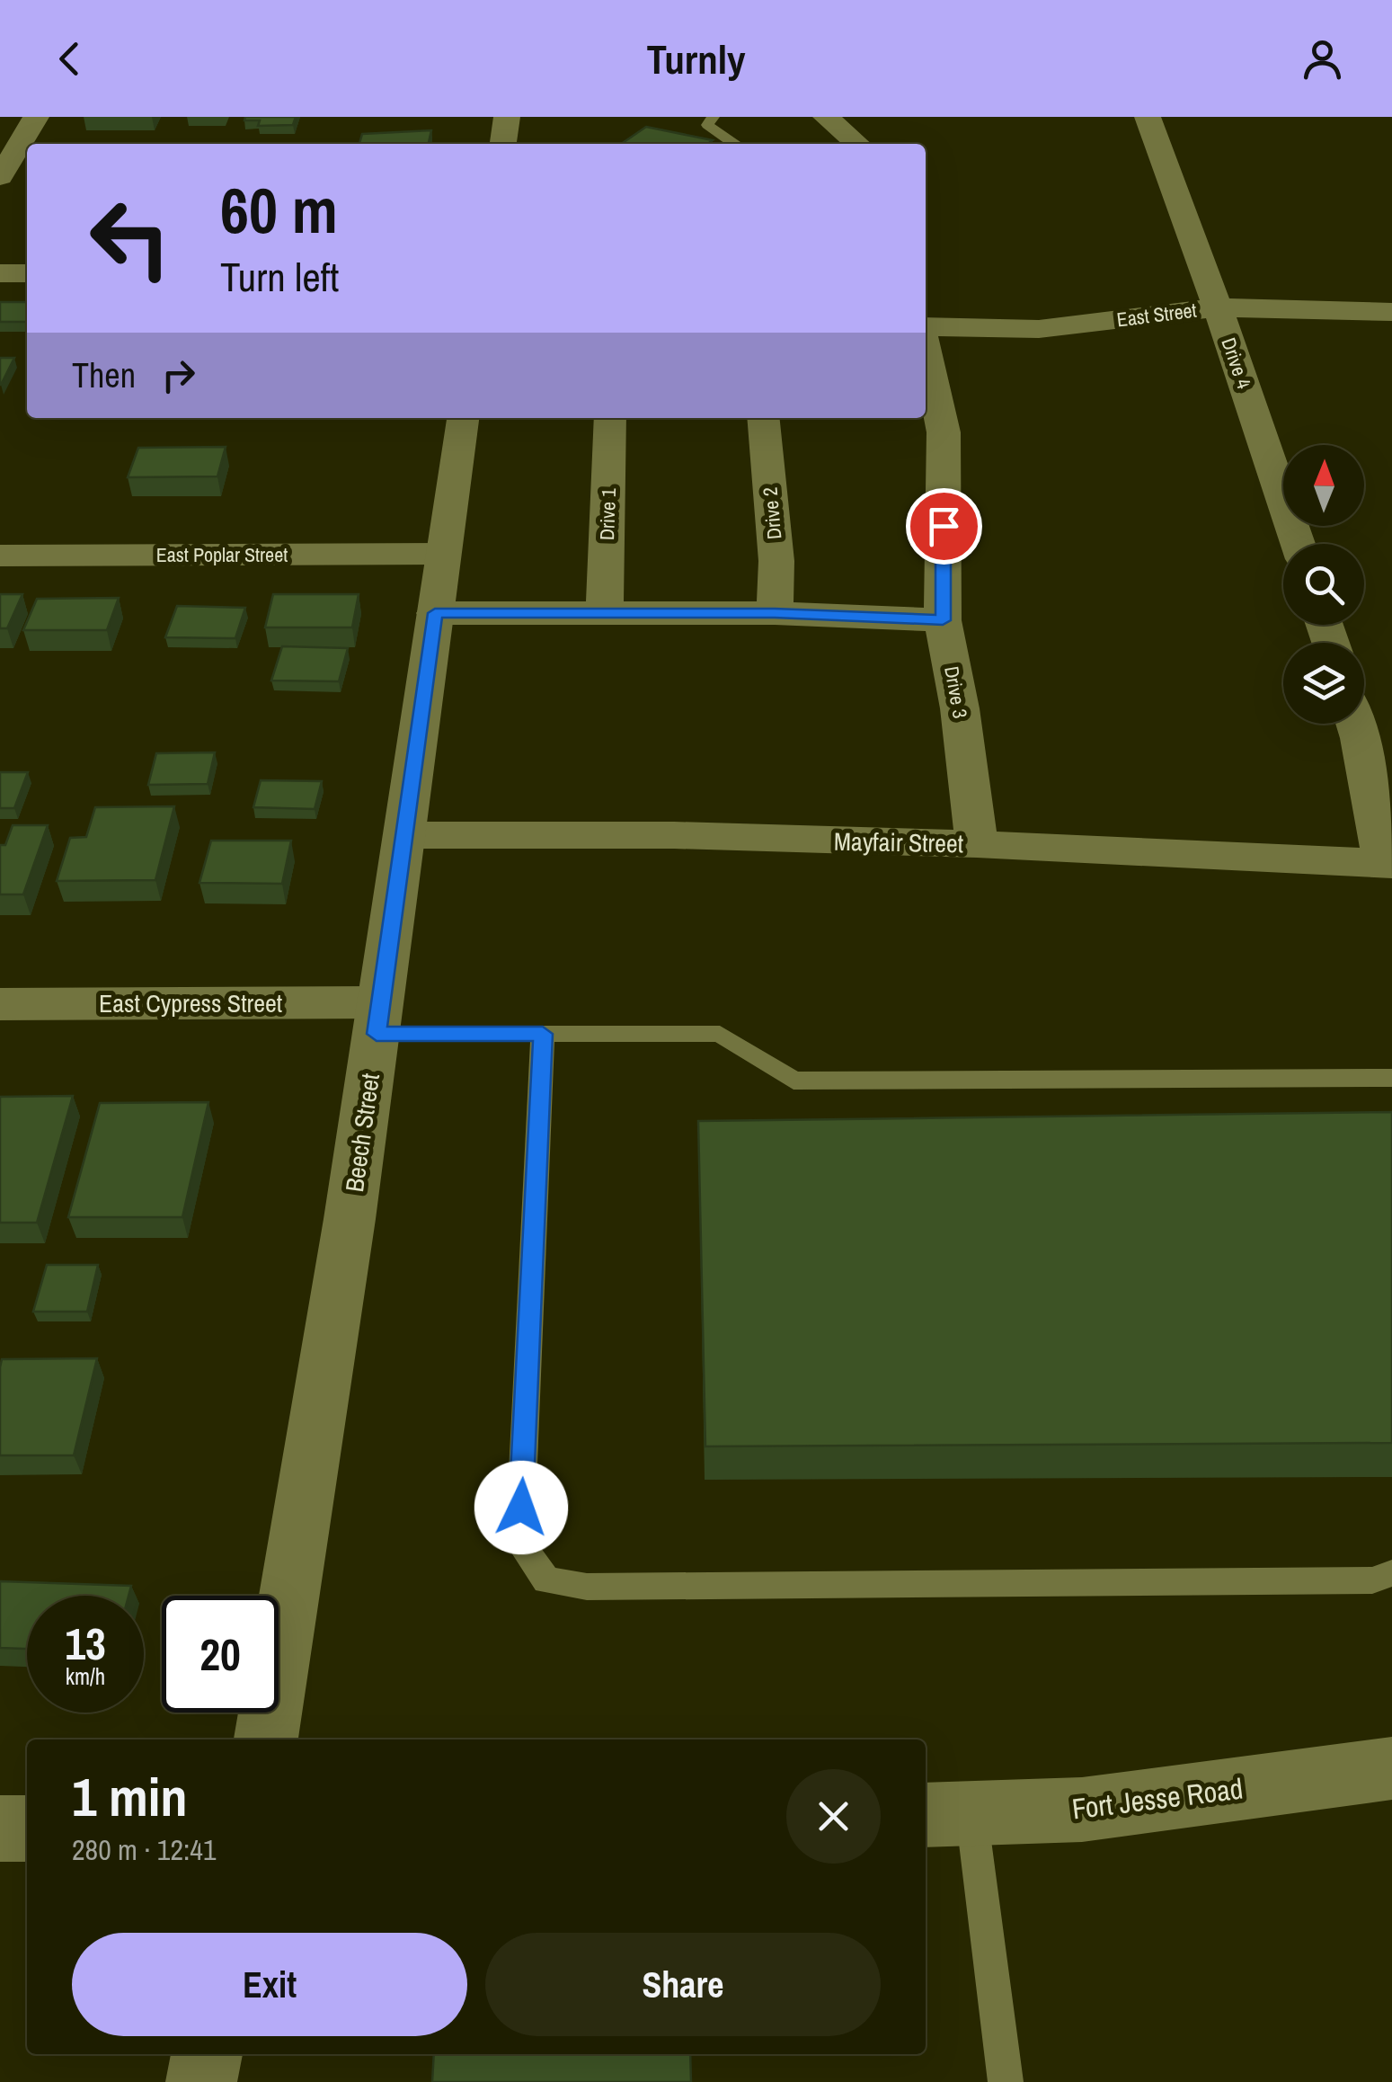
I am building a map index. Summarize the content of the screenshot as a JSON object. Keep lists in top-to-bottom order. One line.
{"streets":{"street":["East Street","Drive 4","Drive 2","Drive 1","East Poplar Street","Drive 3","Mayfair Street","East Cypress Street","Beech Street","Fort Jesse Road"]},"crossings":[["East Street","Drive 4"],["East Poplar Street","Beech Street"],["Drive 3","Mayfair Street"],["Mayfair Street","Beech Street"],["East Cypress Street","Beech Street"]],"north":"top","page":{"header":"Turnly","turn":["60 m","Turn left"],"then":"Then","speed":"13 km/h","limit":"20","heading":["1 min","280 m · 12:41"],"buttons":["Exit","Share"]}}
